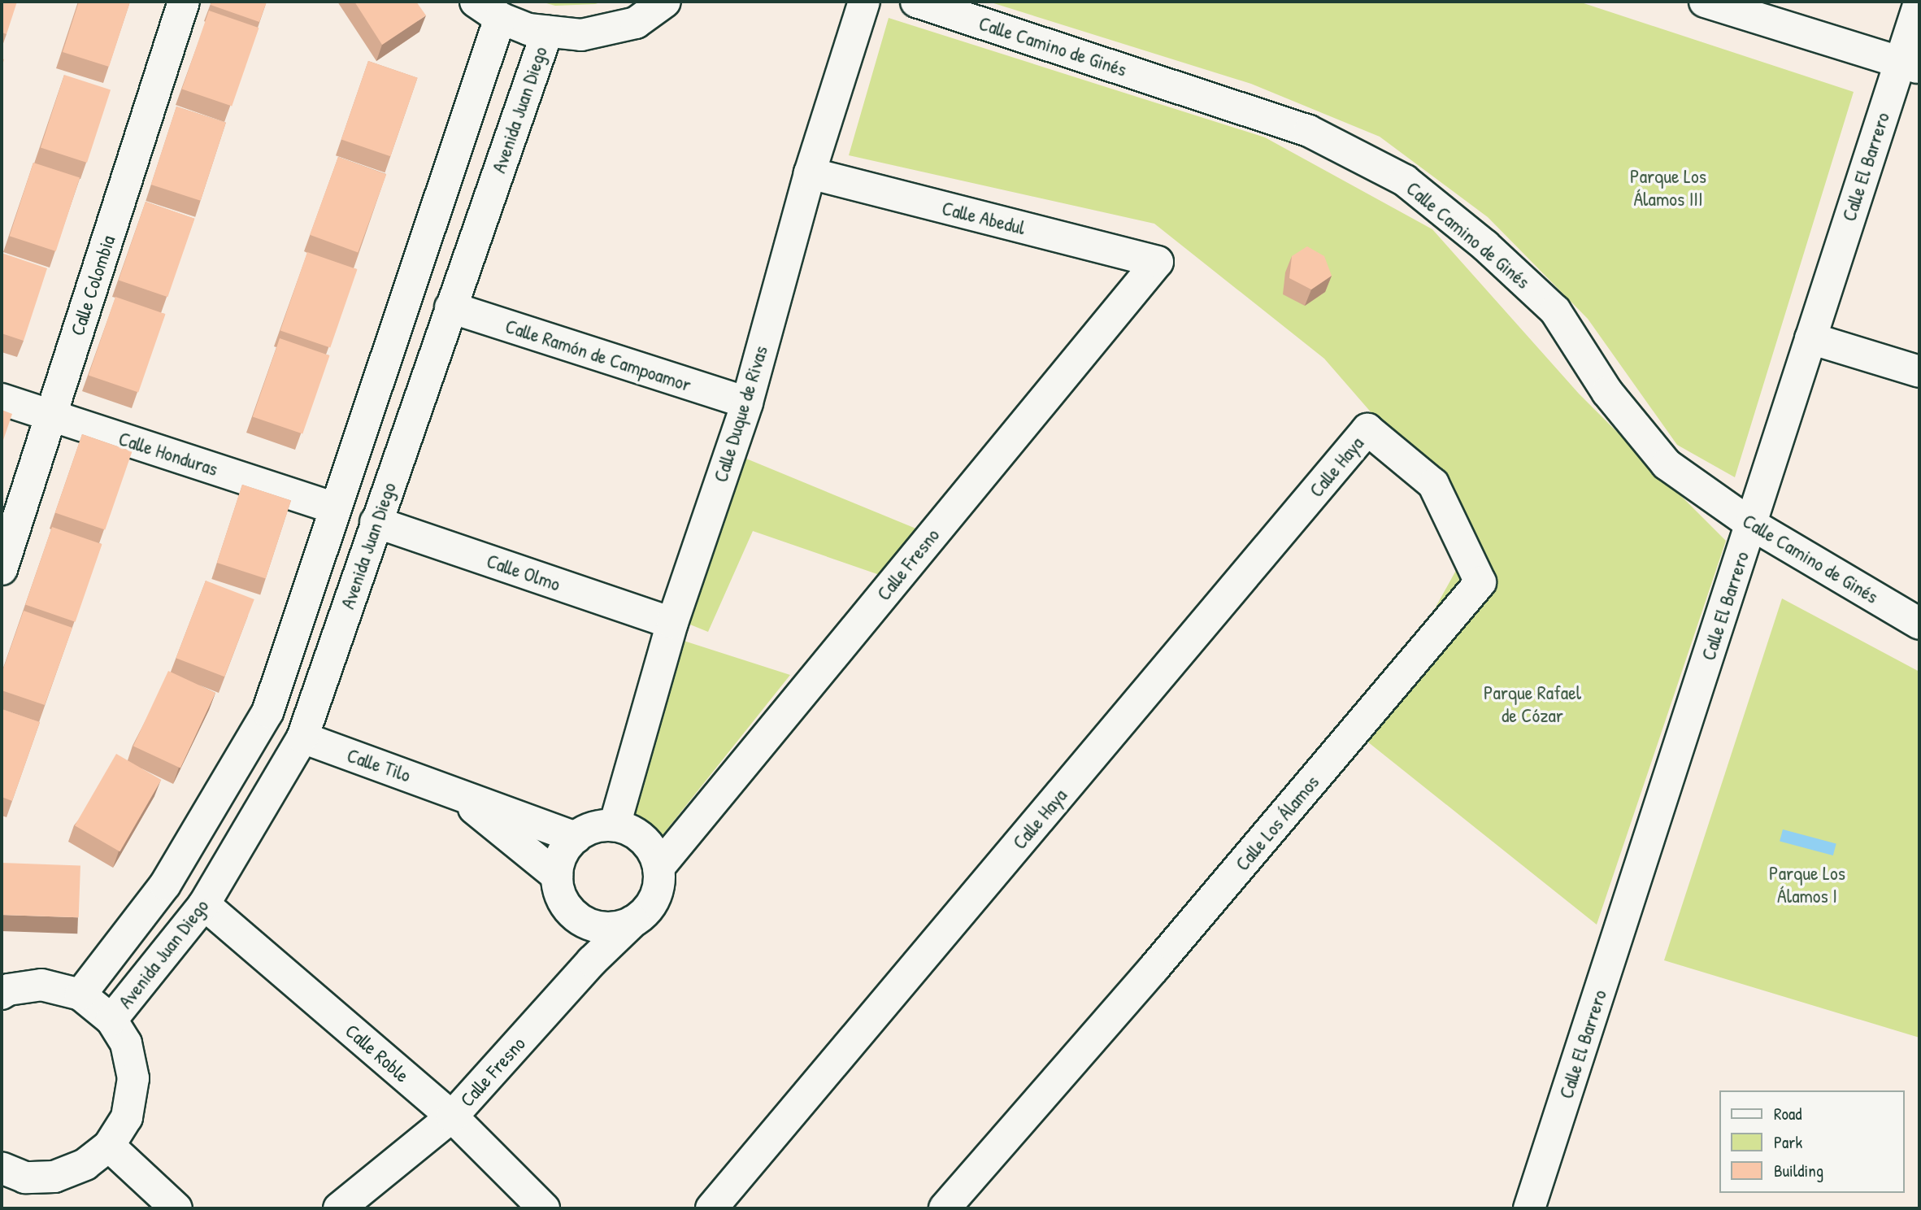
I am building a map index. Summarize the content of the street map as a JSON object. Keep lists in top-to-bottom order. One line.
{"streets":{"street":["Calle Camino de Ginés","Avenida Juan Diego","Calle El Barrero","Calle Abedul","Calle Colombia","Calle Ramón de Campoamor","Calle Duque de Rivas","Calle Honduras","Calle Haya","Calle Fresno","Calle Olmo","Calle Tilo","Calle Los Álamos","Calle Roble"]},"crossings":[["Calle Camino de Ginés","Calle El Barrero"],["Avenida Juan Diego","Calle Ramón de Campoamor"],["Avenida Juan Diego","Calle Honduras"],["Avenida Juan Diego","Calle Olmo"],["Avenida Juan Diego","Calle Tilo"],["Avenida Juan Diego","Calle Roble"],["Calle Abedul","Calle Duque de Rivas"],["Calle Abedul","Calle Fresno"],["Calle Colombia","Calle Honduras"],["Calle Ramón de Campoamor","Calle Duque de Rivas"],["Calle Duque de Rivas","Calle Fresno"],["Calle Duque de Rivas","Calle Olmo"],["Calle Duque de Rivas","Calle Tilo"],["Calle Haya","Calle Los Álamos"],["Calle Fresno","Calle Tilo"],["Calle Fresno","Calle Roble"]],"parks":["Parque Los Álamos III","Parque Rafael de Cózar","Parque Los Álamos I"],"legend":["Road","Park","Building"]}
